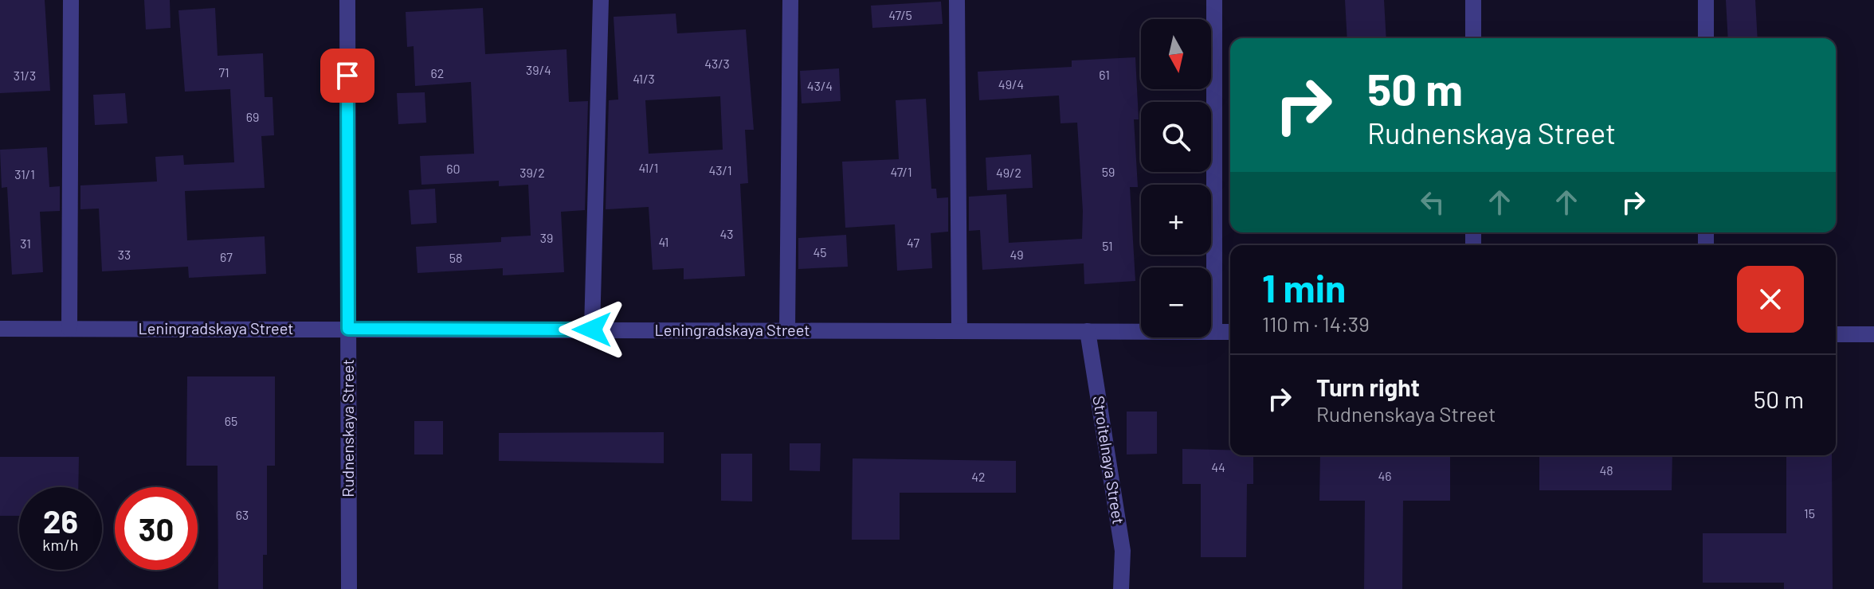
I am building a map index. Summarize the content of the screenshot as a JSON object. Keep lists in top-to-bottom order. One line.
{"streets":{"street":["Leningradskaya Street","Rudnenskaya Street","Stroitelnaya Street"]},"crossings":[["Leningradskaya Street","Rudnenskaya Street"],["Leningradskaya Street","Stroitelnaya Street"]],"house_numbers":["47/5","43/3","39/4","71","62","61","31/3","41/3","49/4","43/4","69","41/1","60","43/1","47/1","59","39/2","49/2","31/1","43","39","41","47","31","51","45","33","49","67","58","65","44","48","46","42","15","63"],"north":"bottom","page":{"map_buttons":["+","−"],"turn":["50 m","Rudnenskaya Street"],"heading":["1 min","110 m · 14:39"],"list":[{"name":"Turn right","note":"Rudnenskaya Street","value":"50 m"}],"speed":"26 km/h","limit":"30"}}
